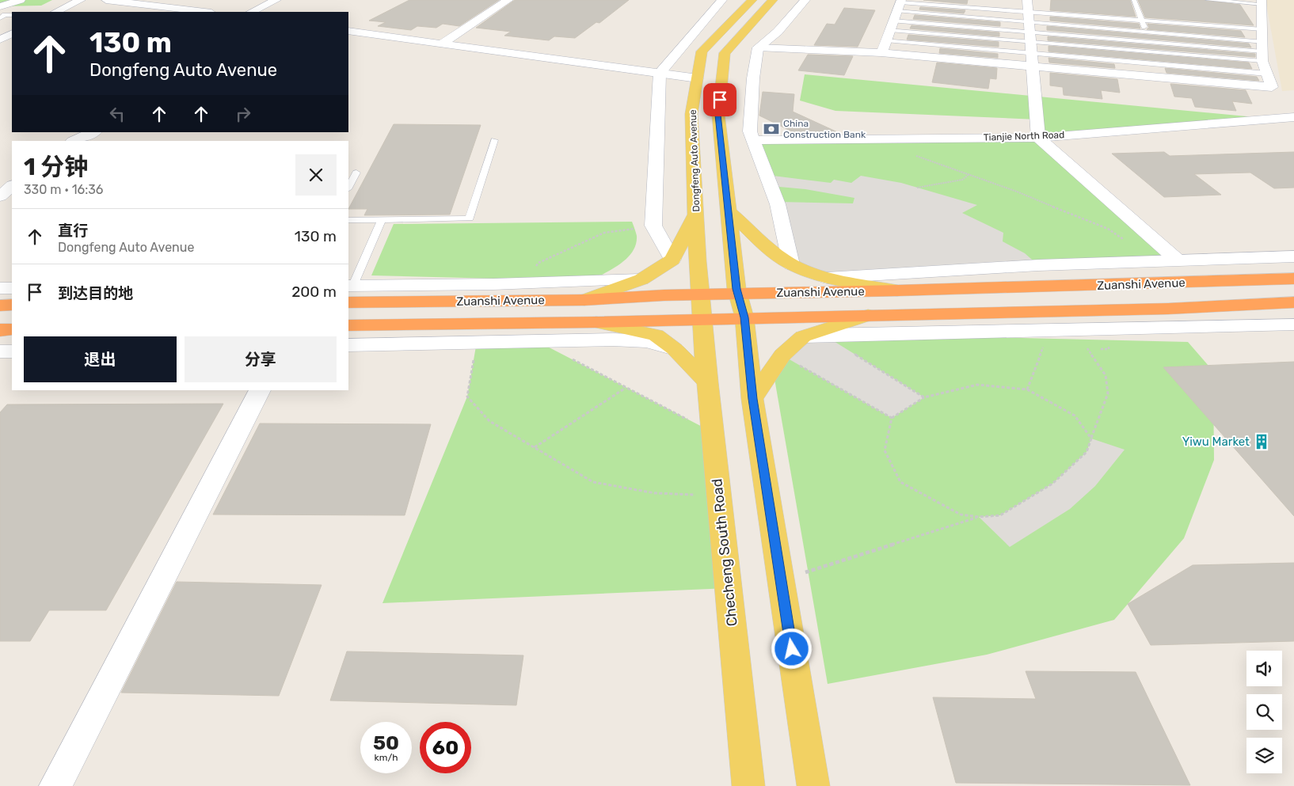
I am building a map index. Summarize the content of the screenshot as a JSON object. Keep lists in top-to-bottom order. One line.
{"streets":{"highway":["Zuanshi Avenue"],"main road":["Dongfeng Auto Avenue","Checheng South Road"],"street":["Tianjie North Road"]},"crossings":[["Dongfeng Auto Avenue","Zuanshi Avenue"],["Dongfeng Auto Avenue","Checheng South Road"],["Zuanshi Avenue","Checheng South Road"]],"places":{"bank":["China Construction Bank"],"building":["Yiwu Market"]},"page":{"turn":["130 m","Dongfeng Auto Avenue"],"heading":["1 分钟","330 m · 16:36"],"list":[{"name":"直行","note":"Dongfeng Auto Avenue","value":"130 m"},{"name":"到达目的地","value":"200 m"}],"buttons":["退出","分享"],"speed":"50 km/h","limit":"60"}}
